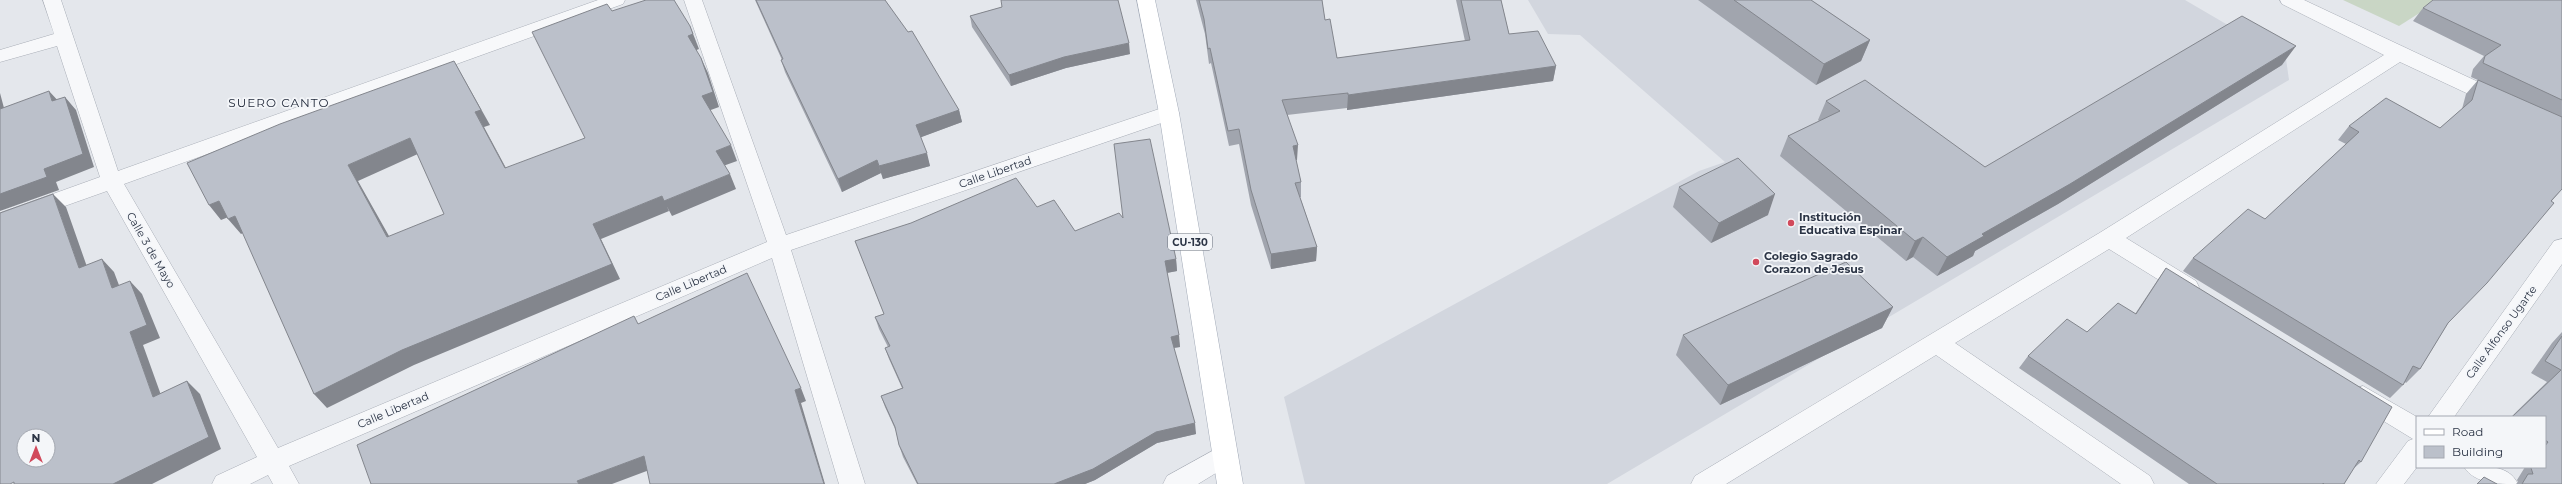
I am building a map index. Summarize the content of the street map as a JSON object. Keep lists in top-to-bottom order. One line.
{"streets":{"main road":["CU-130"],"street":["Calle Libertad","Calle 3 de Mayo","Calle Alfonso Ugarte"]},"crossings":[["Calle Libertad","CU-130"],["Calle Libertad","Calle 3 de Mayo"]],"districts":["SUERO CANTO"],"places":["Institución Educativa Espinar","Colegio Sagrado Corazon de Jesus"],"legend":["Road","Building"],"north":"top"}
